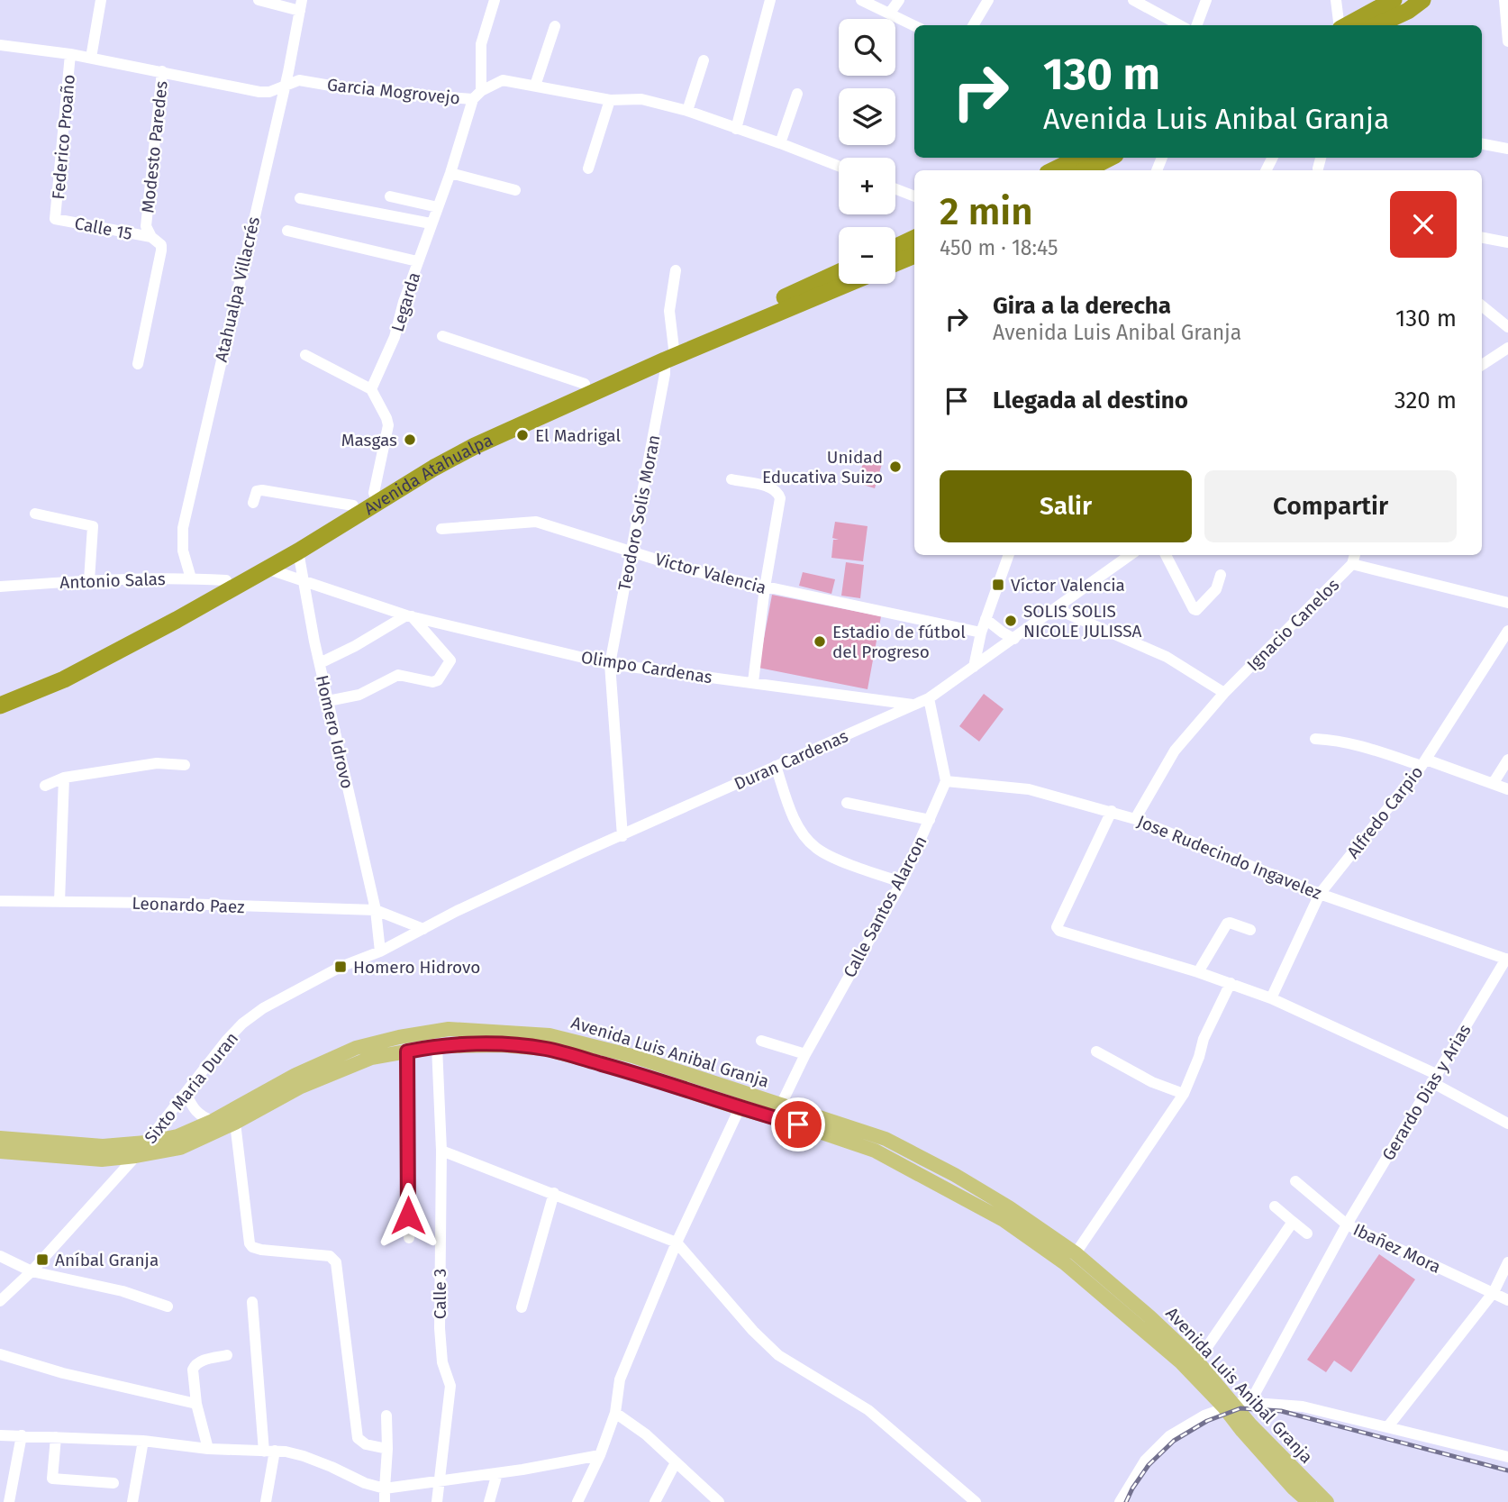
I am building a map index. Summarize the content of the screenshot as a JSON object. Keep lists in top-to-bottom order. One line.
{"streets":{"highway":["Avenida Atahualpa"],"main road":["Avenida Luis Anibal Granja"],"street":["Garcia Mogrovejo","Federico Proaño","Modesto Paredes","Calle 15","Atahualpa Villacrés","Legarda","Teodoro Solis Moran","Victor Valencia","Antonio Salas","Ignacio Canelos","Olimpo Cardenas","Homero Idrovo","Duran Cardenas","Alfredo Carpio","Jose Rudecindo Ingavelez","Leonardo Paez","Calle Santos Alarcon","Sixto Maria Duran","Gerardo Dias y Arias","Ibañez Mora","Calle 3"]},"crossings":[["Garcia Mogrovejo","Federico Proaño"],["Garcia Mogrovejo","Modesto Paredes"],["Garcia Mogrovejo","Atahualpa Villacrés"],["Garcia Mogrovejo","Legarda"],["Federico Proaño","Calle 15"],["Modesto Paredes","Calle 15"],["Atahualpa Villacrés","Antonio Salas"],["Avenida Atahualpa","Teodoro Solis Moran"],["Avenida Atahualpa","Antonio Salas"],["Avenida Atahualpa","Olimpo Cardenas"],["Avenida Atahualpa","Homero Idrovo"],["Teodoro Solis Moran","Victor Valencia"],["Teodoro Solis Moran","Olimpo Cardenas"],["Teodoro Solis Moran","Duran Cardenas"],["Ignacio Canelos","Jose Rudecindo Ingavelez"],["Olimpo Cardenas","Homero Idrovo"],["Olimpo Cardenas","Duran Cardenas"],["Homero Idrovo","Leonardo Paez"],["Homero Idrovo","Sixto Maria Duran"],["Duran Cardenas","Sixto Maria Duran"],["Alfredo Carpio","Jose Rudecindo Ingavelez"],["Jose Rudecindo Ingavelez","Calle Santos Alarcon"],["Jose Rudecindo Ingavelez","Gerardo Dias y Arias"],["Calle Santos Alarcon","Avenida Luis Anibal Granja"],["Avenida Luis Anibal Granja","Sixto Maria Duran"],["Avenida Luis Anibal Granja","Calle 3"],["Gerardo Dias y Arias","Ibañez Mora"]],"places":{"other":["El Madrigal","Masgas","Unidad Educativa Suizo","SOLIS SOLIS NICOLE JULISSA","Estadio de fútbol del Progreso"],"transit":["Víctor Valencia","Homero Hidrovo","Aníbal Granja"]},"page":{"map_buttons":["+","−"],"turn":["130 m","Avenida Luis Anibal Granja"],"heading":["2 min","450 m · 18:45"],"list":[{"name":"Gira a la derecha","note":"Avenida Luis Anibal Granja","value":"130 m"},{"name":"Llegada al destino","value":"320 m"}],"buttons":["Salir","Compartir"]}}
